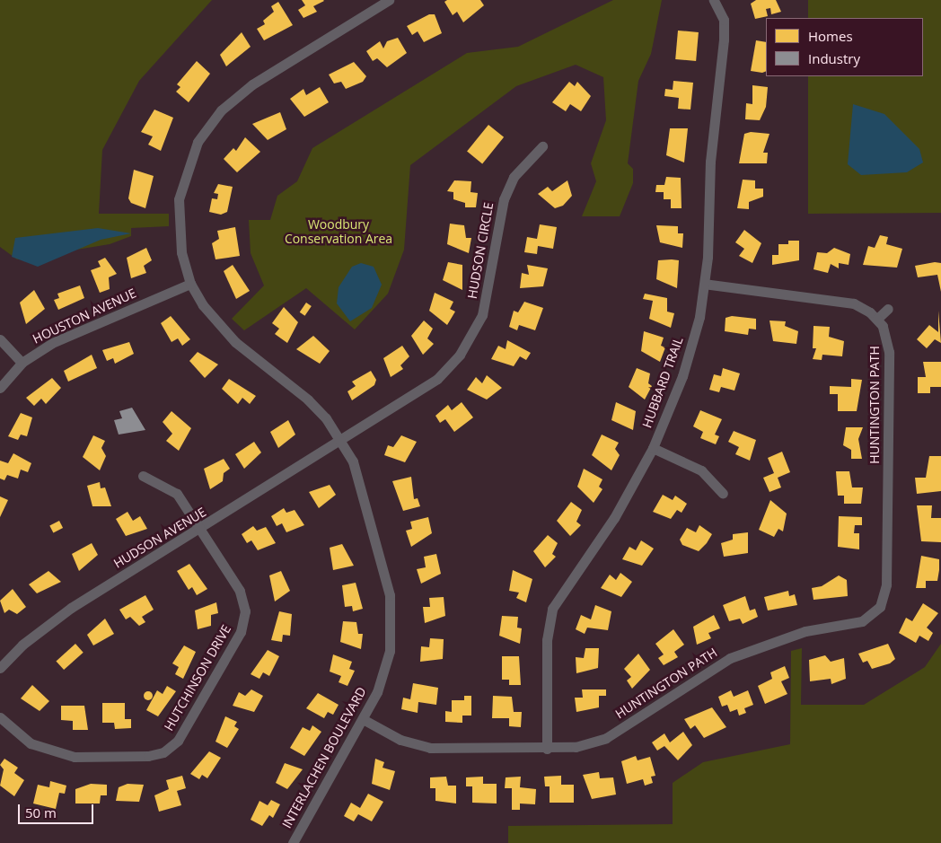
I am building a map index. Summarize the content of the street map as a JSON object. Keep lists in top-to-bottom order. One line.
{"streets":{"street":["HUDSON CIRCLE","HOUSTON AVENUE","HUBBARD TRAIL","HUNTINGTON PATH","HUDSON AVENUE","HUTCHINSON DRIVE","INTERLACHEN BOULEVARD"]},"crossings":[["HUDSON CIRCLE","HUDSON AVENUE"],["HUDSON CIRCLE","INTERLACHEN BOULEVARD"],["HOUSTON AVENUE","INTERLACHEN BOULEVARD"],["HUBBARD TRAIL","HUNTINGTON PATH"],["HUNTINGTON PATH","INTERLACHEN BOULEVARD"],["HUDSON AVENUE","HUTCHINSON DRIVE"],["HUDSON AVENUE","INTERLACHEN BOULEVARD"]],"parks":["Woodbury Conservation Area"],"legend":["Homes","Industry"],"scale_bar":"50 m"}
